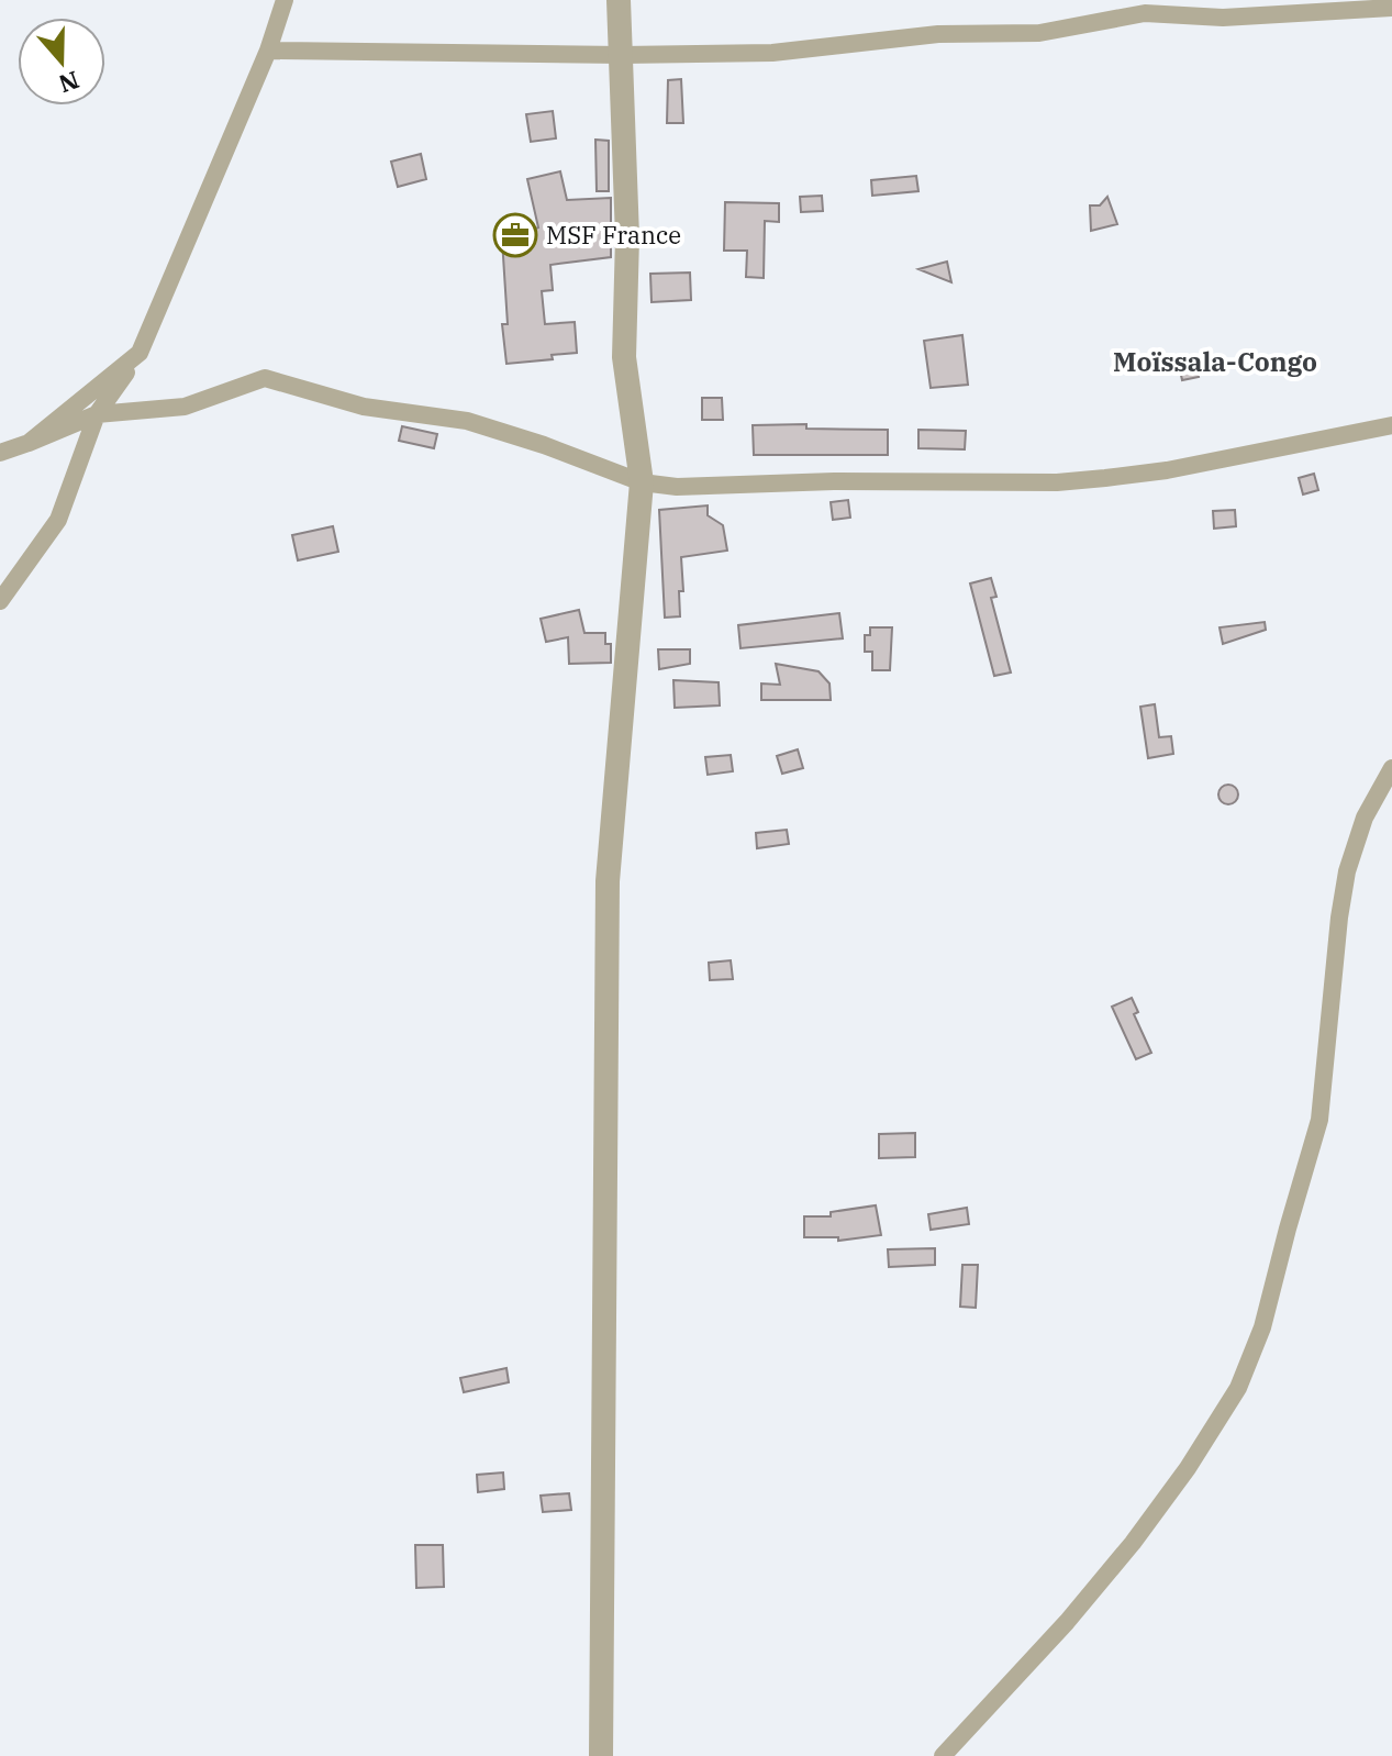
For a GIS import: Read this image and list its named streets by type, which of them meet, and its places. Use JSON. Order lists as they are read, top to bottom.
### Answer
{
  "districts": ["Moïssala-Congo"],
  "places": {
    "office": ["MSF France"]
  },
  "north": "bottom"
}
